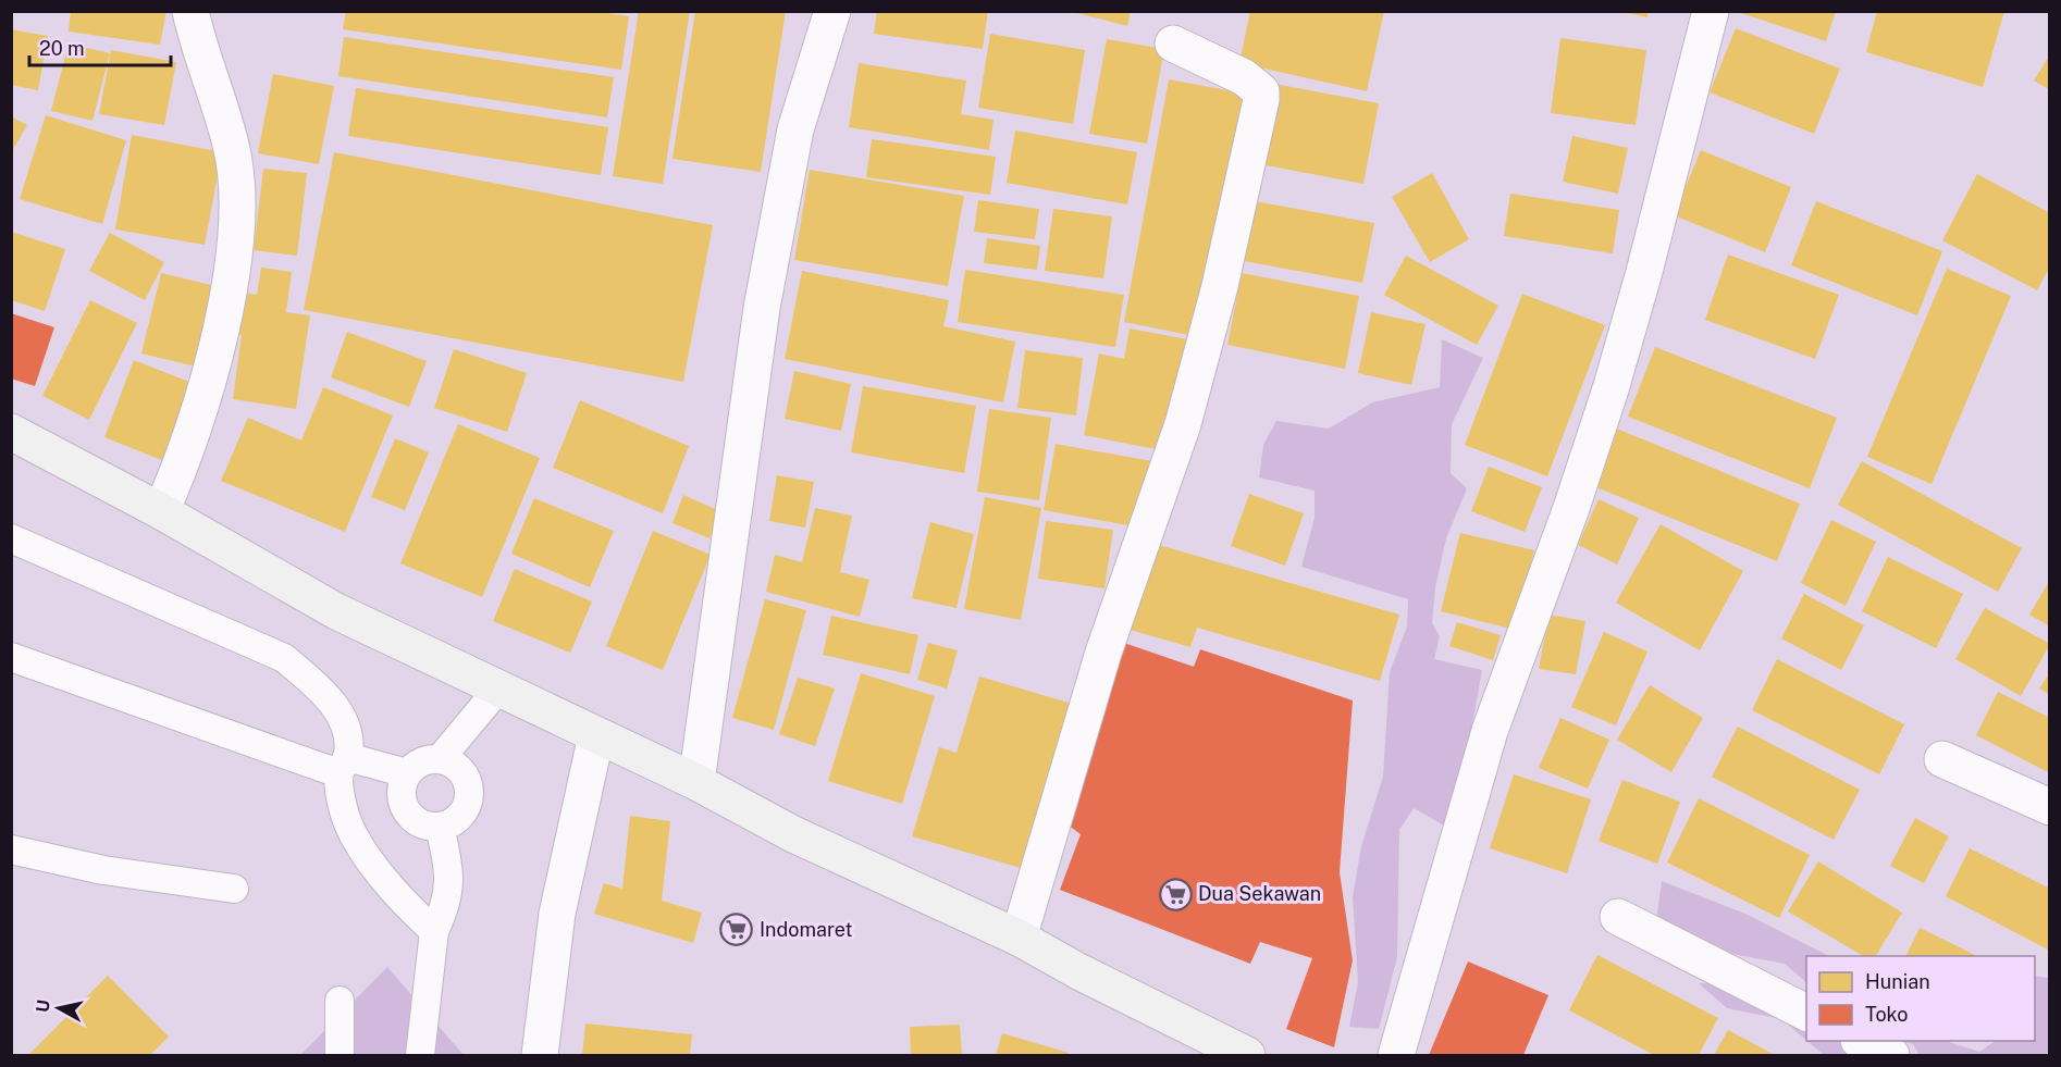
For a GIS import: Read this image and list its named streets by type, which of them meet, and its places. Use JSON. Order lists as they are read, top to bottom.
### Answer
{
  "places": {
    "supermarket": ["Dua Sekawan", "Indomaret"]
  },
  "legend": ["Hunian", "Toko"],
  "scale_bar": "20 m",
  "north": "left"
}
